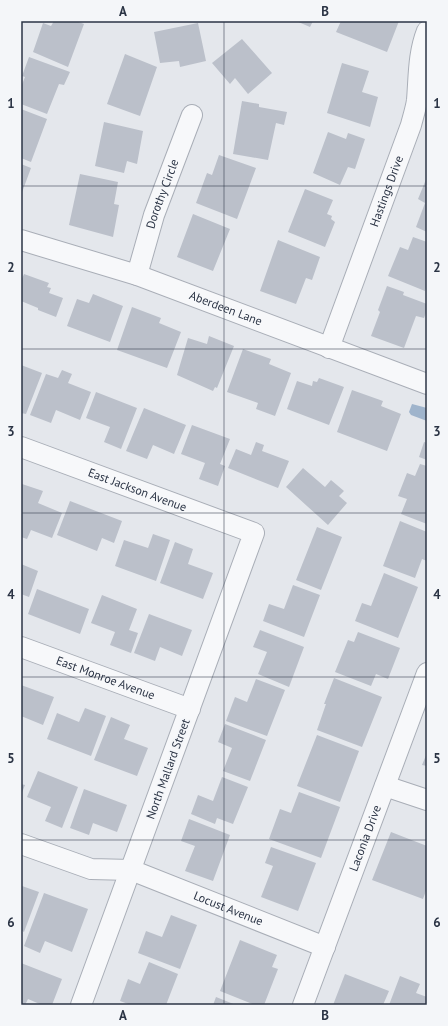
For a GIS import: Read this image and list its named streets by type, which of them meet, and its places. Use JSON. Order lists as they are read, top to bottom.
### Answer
{
  "streets": {
    "street": [
      "Hastings Drive",
      "Dorothy Circle",
      "Aberdeen Lane",
      "East Jackson Avenue",
      "East Monroe Avenue",
      "North Mallard Street",
      "Laconia Drive",
      "Locust Avenue"
    ]
  },
  "crossings": [
    ["Hastings Drive", "Aberdeen Lane"],
    ["Dorothy Circle", "Aberdeen Lane"],
    ["East Jackson Avenue", "North Mallard Street"],
    ["East Monroe Avenue", "North Mallard Street"],
    ["North Mallard Street", "Locust Avenue"],
    ["Laconia Drive", "Locust Avenue"]
  ],
  "grid": {
    "columns": ["A", "B"],
    "rows": [
      "1",
      "2",
      "3",
      "4",
      "5",
      "6"
    ]
  }
}
